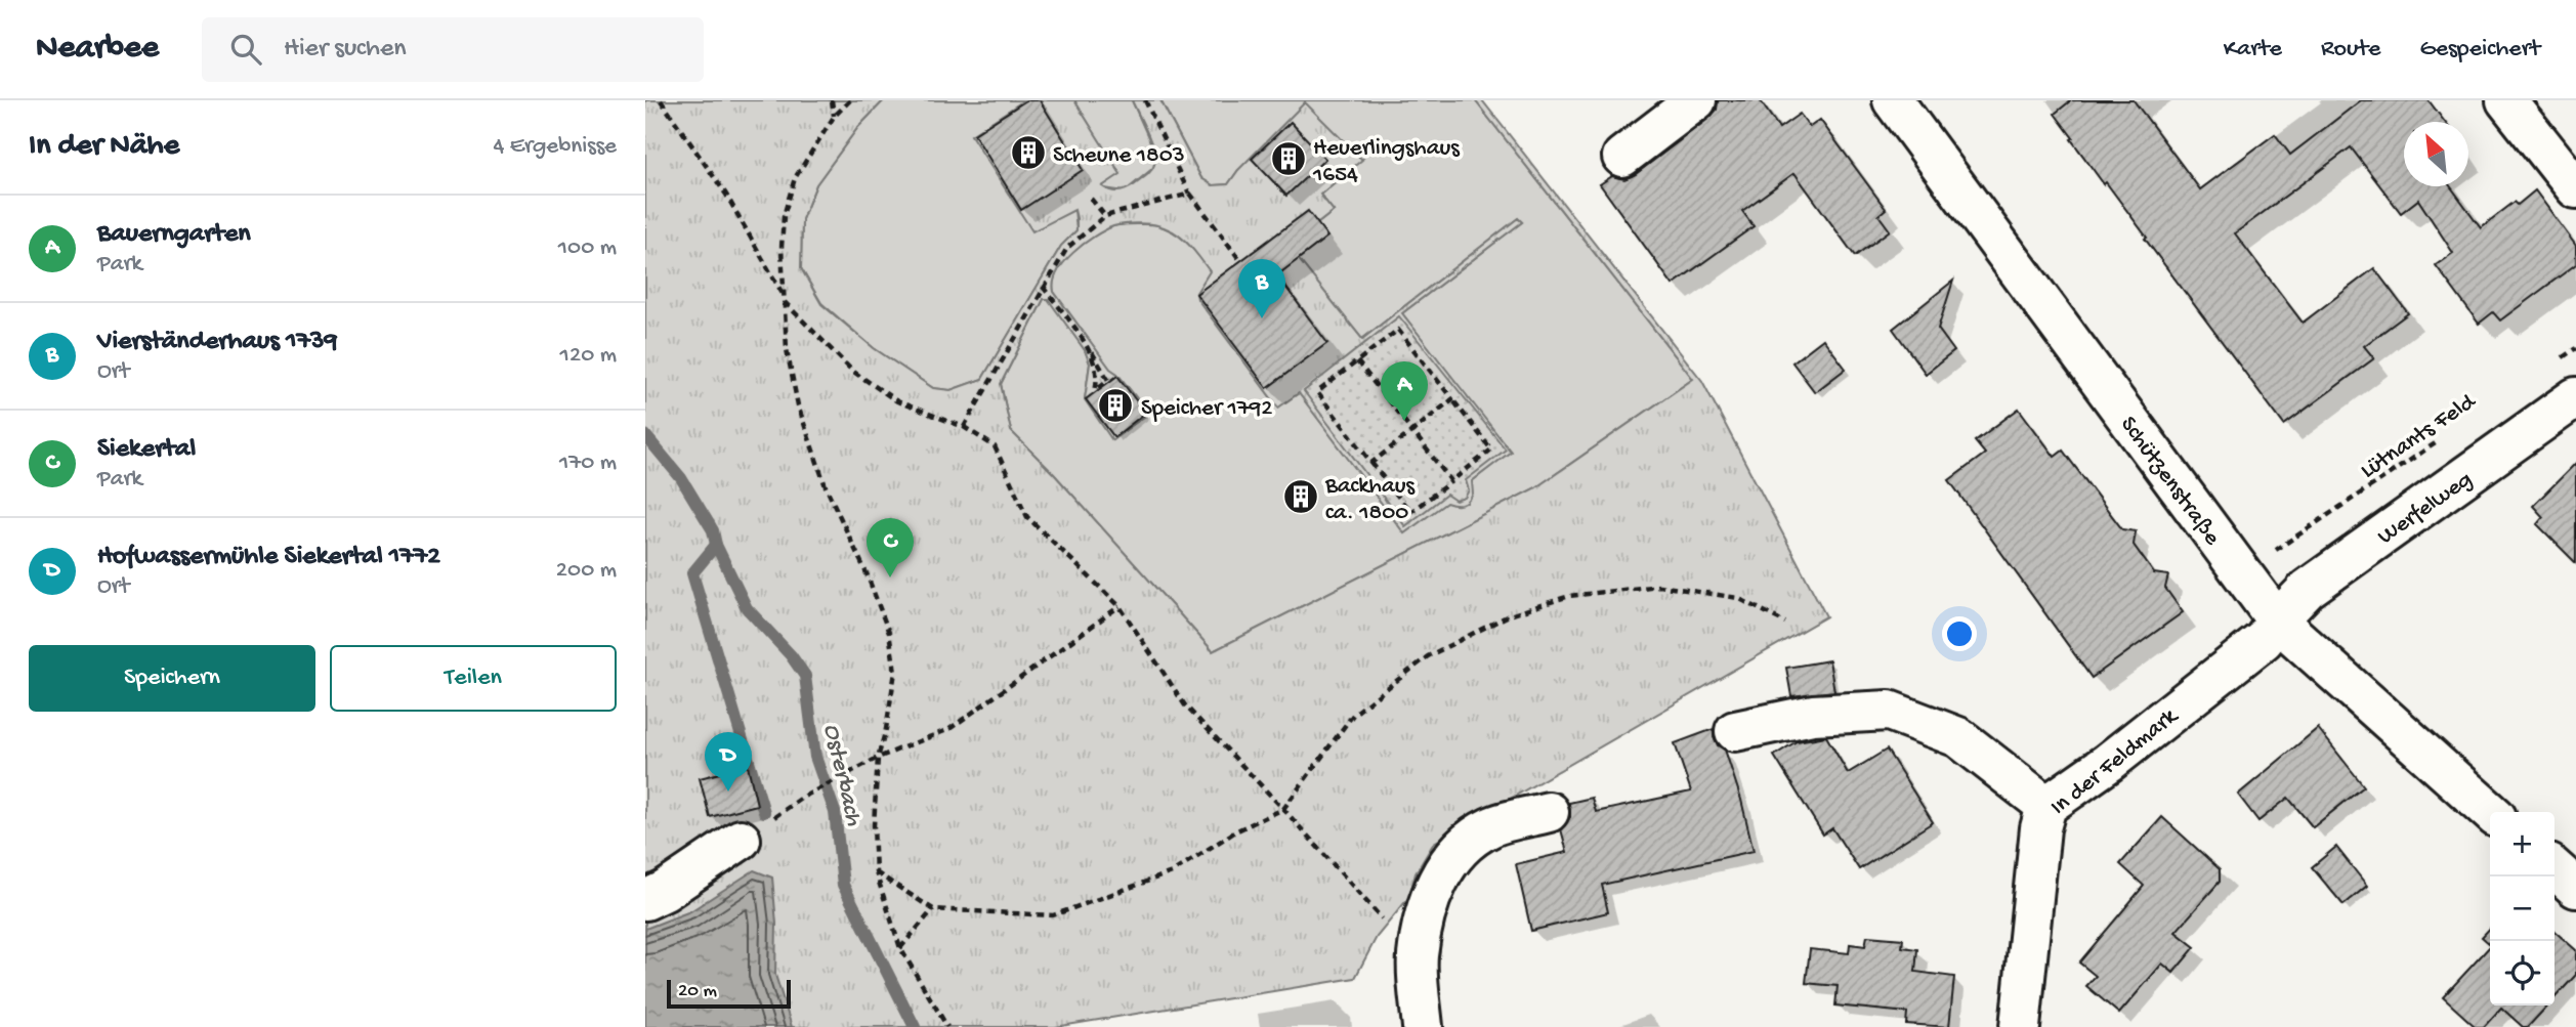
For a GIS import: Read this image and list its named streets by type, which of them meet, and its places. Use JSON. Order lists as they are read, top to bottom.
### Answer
{
  "streets": {
    "street": ["Schützenstraße", "Werfelweg", "In der Feldmark"],
    "path": ["Lütnants Feld"]
  },
  "crossings": [
    ["Schützenstraße", "Werfelweg"],
    ["Schützenstraße", "In der Feldmark"],
    ["Werfelweg", "In der Feldmark"]
  ],
  "water": ["Osterbach"],
  "places": {
    "building": [
      "Scheune 1803",
      "Heuerlingshaus 1654",
      "Speicher 1792",
      "Backhaus ca. 1800"
    ]
  },
  "scale_bar": "20 m",
  "north": "top left",
  "page": {
    "header": "Nearbee",
    "search": "Hier suchen",
    "nav": ["Karte", "Route", "Gespeichert"],
    "heading": ["In der Nähe", "4 Ergebnisse"],
    "list": [
      {
        "mark": "A",
        "name": "Bauerngarten",
        "note": "Park",
        "value": "100 m"
      },
      {
        "mark": "B",
        "name": "Vierständerhaus 1739",
        "note": "Ort",
        "value": "120 m"
      },
      {
        "mark": "C",
        "name": "Siekertal",
        "note": "Park",
        "value": "170 m"
      },
      {
        "mark": "D",
        "name": "Hofwassermühle Siekertal 1772",
        "note": "Ort",
        "value": "200 m"
      }
    ],
    "pins": [
      "B",
      "A",
      "C",
      "D"
    ],
    "buttons": ["Speichern", "Teilen"],
    "map_buttons": ["+", "−"],
    "scale": "20 m"
  }
}
